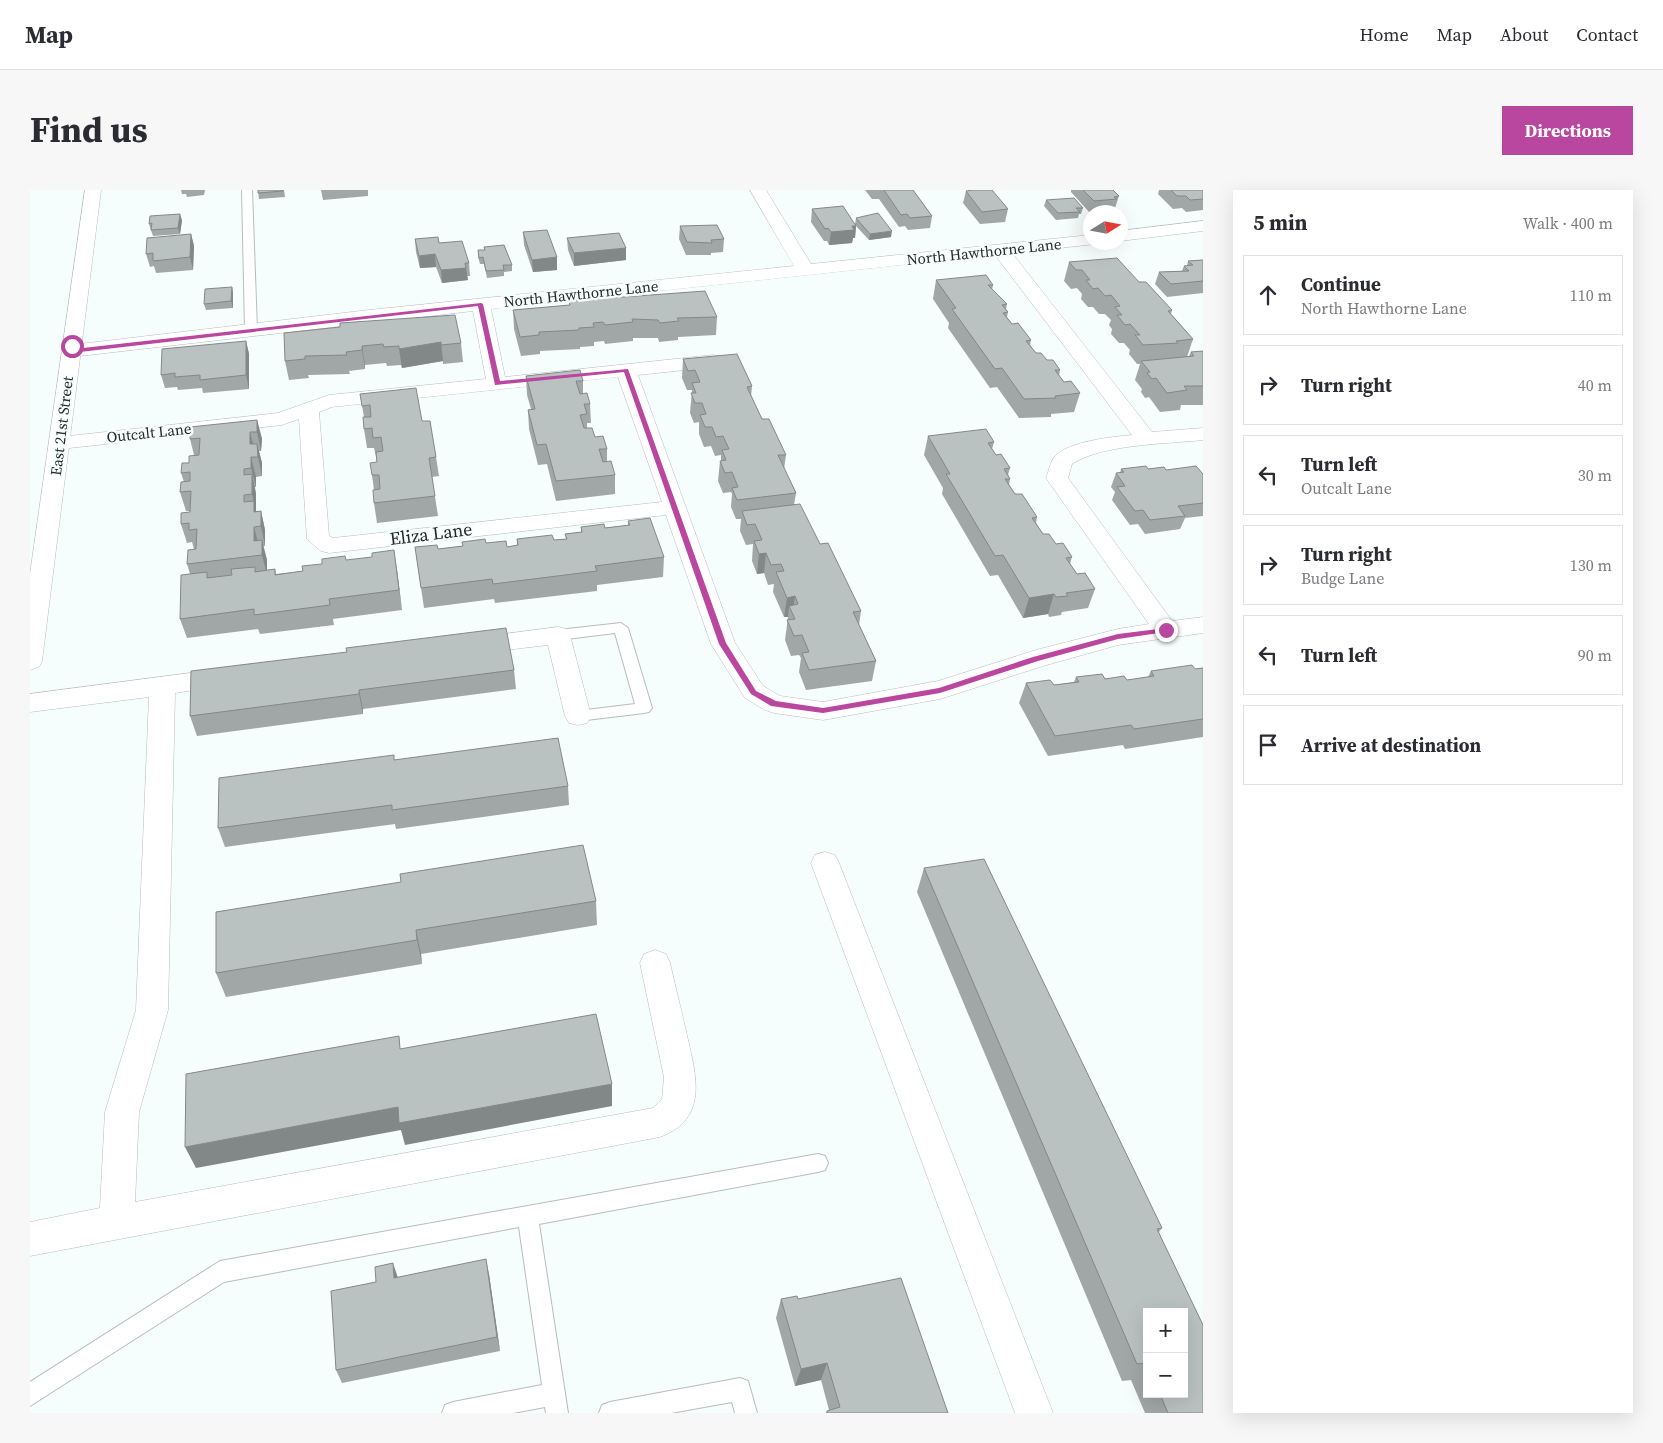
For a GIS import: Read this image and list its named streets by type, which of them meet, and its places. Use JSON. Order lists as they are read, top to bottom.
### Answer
{
  "streets": {
    "street": [
      "North Hawthorne Lane",
      "East 21st Street",
      "Outcalt Lane",
      "Eliza Lane"
    ]
  },
  "crossings": [
    ["North Hawthorne Lane", "East 21st Street"],
    ["East 21st Street", "Outcalt Lane"],
    ["Outcalt Lane", "Eliza Lane"]
  ],
  "north": "right",
  "page": {
    "header": "Map",
    "nav": [
      "Home",
      "Map",
      "About",
      "Contact"
    ],
    "title": "Find us",
    "buttons": "Directions",
    "heading": ["5 min", "Walk · 400 m"],
    "list": [
      ["Continue", "North Hawthorne Lane", "110 m"],
      ["Turn right", "40 m"],
      ["Turn left", "Outcalt Lane", "30 m"],
      ["Turn right", "Budge Lane", "130 m"],
      ["Turn left", "90 m"],
      "Arrive at destination"
    ],
    "map_buttons": ["+", "−"]
  }
}
